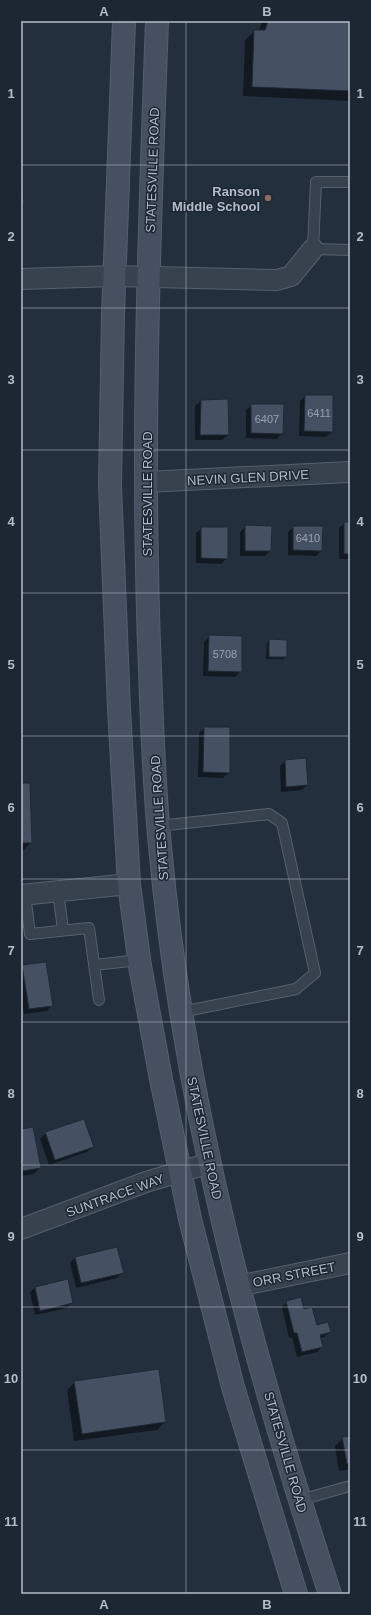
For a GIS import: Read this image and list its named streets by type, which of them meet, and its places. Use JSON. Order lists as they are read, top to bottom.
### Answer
{
  "streets": {
    "main road": ["STATESVILLE ROAD"],
    "street": ["NEVIN GLEN DRIVE", "SUNTRACE WAY", "ORR STREET"]
  },
  "crossings": [
    ["STATESVILLE ROAD", "NEVIN GLEN DRIVE"],
    ["STATESVILLE ROAD", "SUNTRACE WAY"],
    ["STATESVILLE ROAD", "ORR STREET"]
  ],
  "places": ["Ranson Middle School"],
  "house_numbers": [
    "6411",
    "6407",
    "6410",
    "5708"
  ],
  "grid": {
    "columns": ["A", "B"],
    "rows": [
      "1",
      "2",
      "3",
      "4",
      "5",
      "6",
      "7",
      "8",
      "9",
      "10",
      "11"
    ]
  }
}
